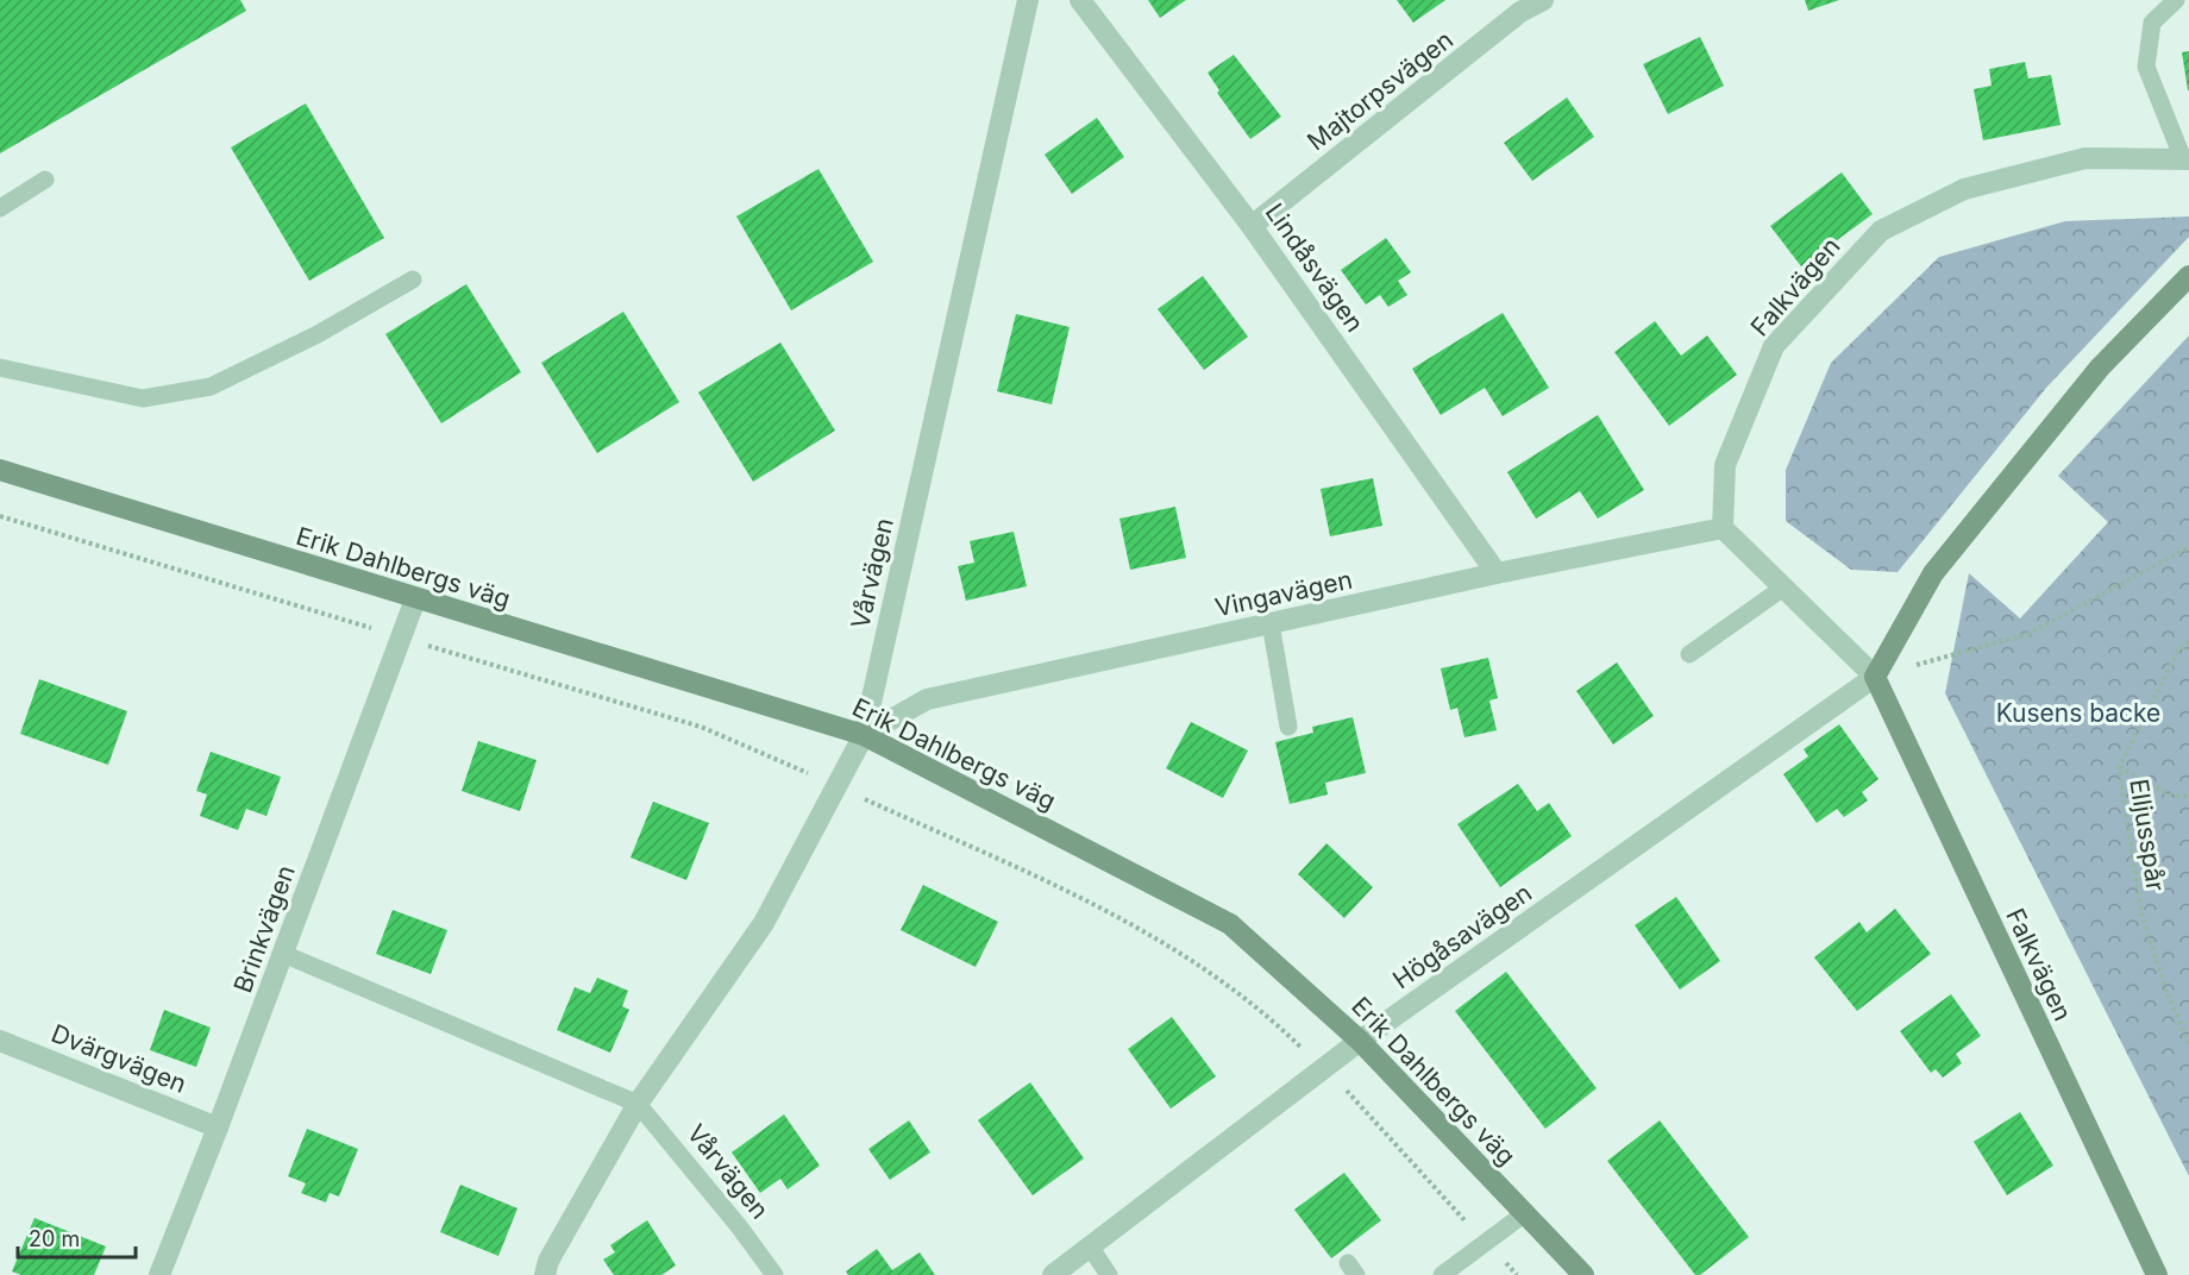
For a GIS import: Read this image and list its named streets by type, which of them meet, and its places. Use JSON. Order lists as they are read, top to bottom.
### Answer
{
  "streets": {
    "street": [
      "Majtorpsvägen",
      "Lindåsvägen",
      "Falkvägen",
      "Erik Dahlbergs väg",
      "Vårvägen",
      "Vingavägen",
      "Brinkvägen",
      "Högåsavägen",
      "Dvärgvägen"
    ],
    "path": ["Elljusspår"]
  },
  "crossings": [
    ["Majtorpsvägen", "Lindåsvägen"],
    ["Lindåsvägen", "Vingavägen"],
    ["Falkvägen", "Vingavägen"],
    ["Falkvägen", "Högåsavägen"],
    ["Erik Dahlbergs väg", "Vårvägen"],
    ["Erik Dahlbergs väg", "Vingavägen"],
    ["Erik Dahlbergs väg", "Brinkvägen"],
    ["Erik Dahlbergs väg", "Högåsavägen"],
    ["Vårvägen", "Vingavägen"],
    ["Brinkvägen", "Dvärgvägen"]
  ],
  "parks": ["Kusens backe"],
  "scale_bar": "20 m"
}
